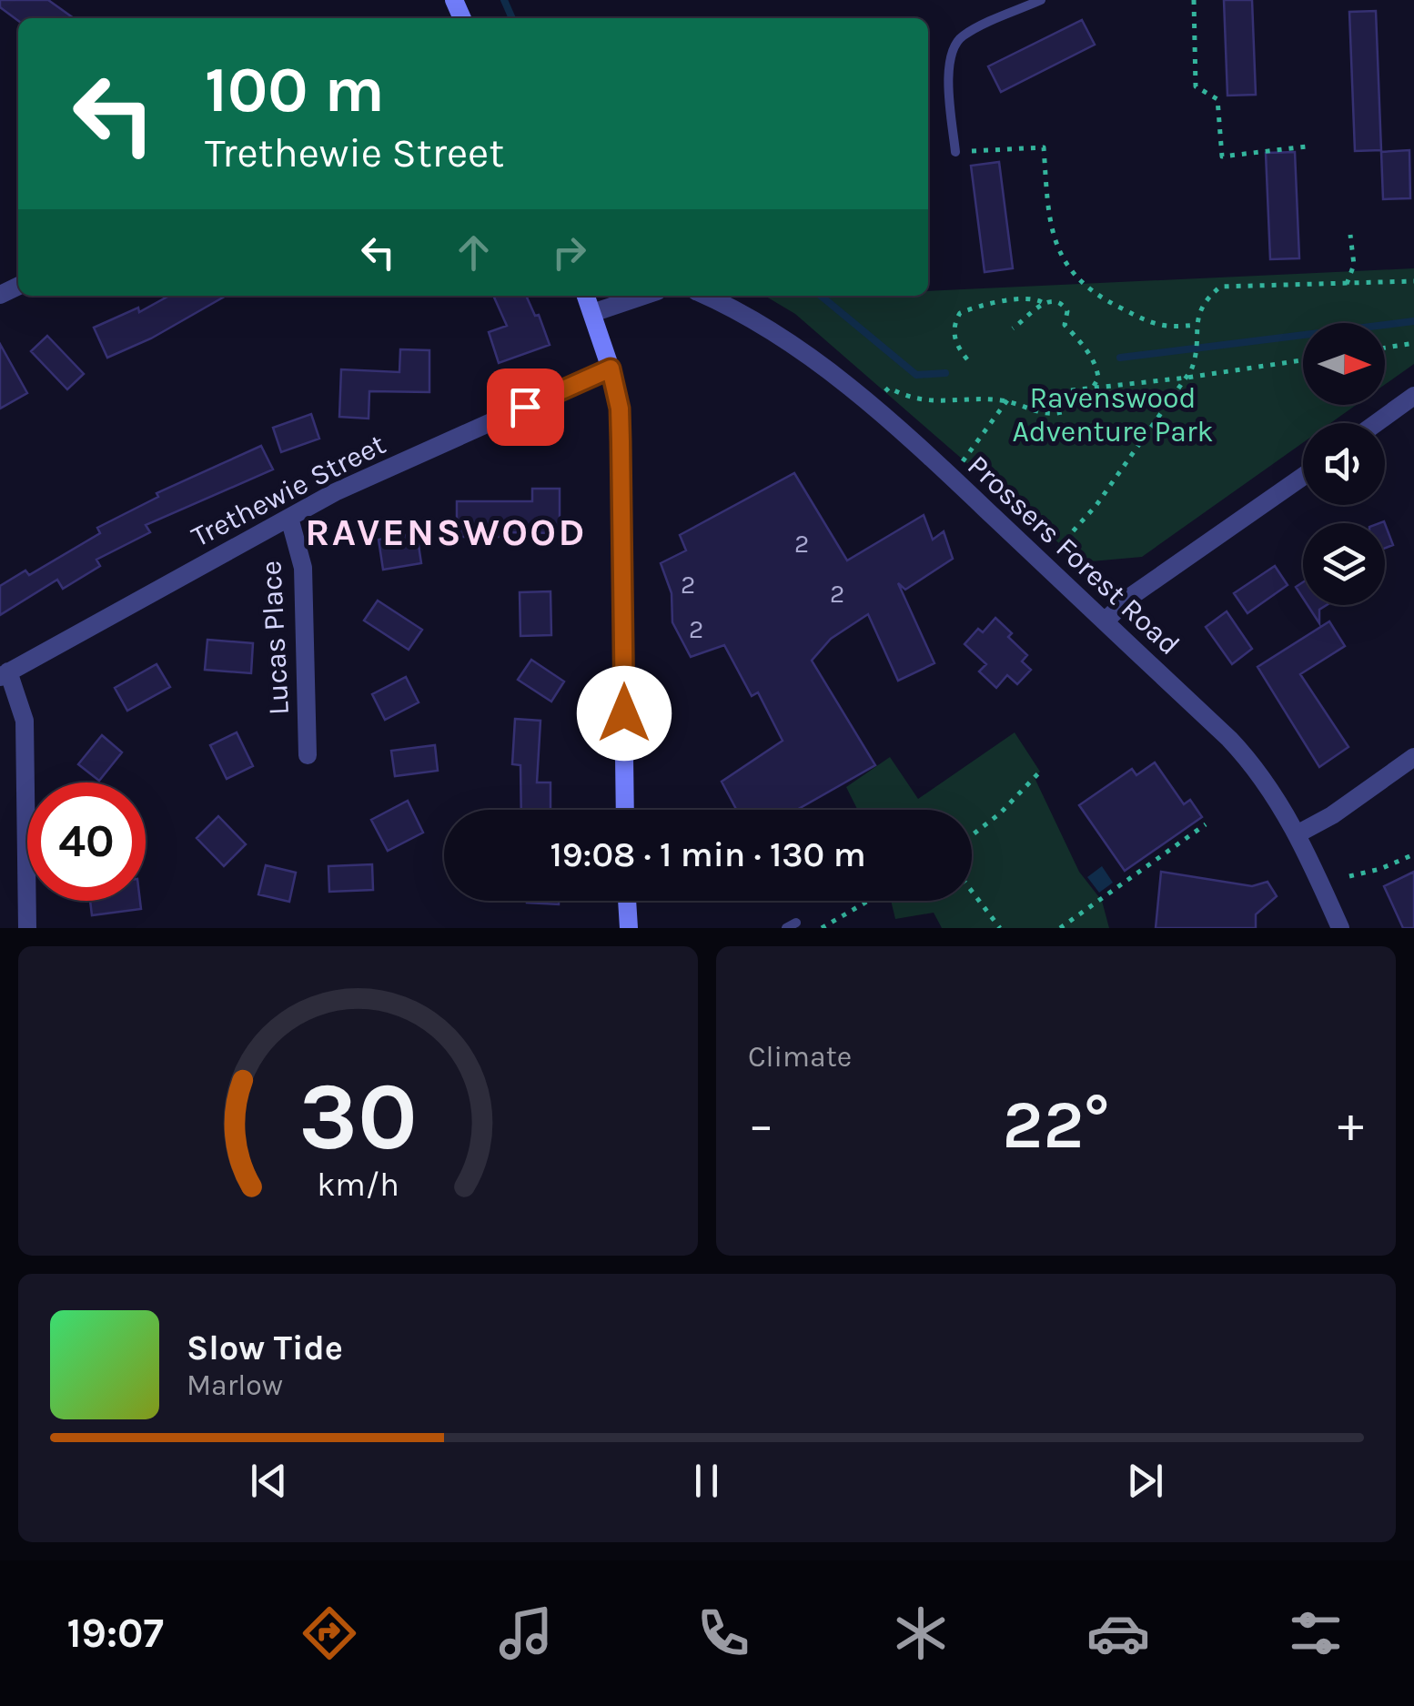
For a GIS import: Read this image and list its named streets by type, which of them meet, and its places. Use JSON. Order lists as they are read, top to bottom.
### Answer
{
  "streets": {
    "street": ["Trethewie Street", "Prossers Forest Road", "Lucas Place"]
  },
  "crossings": [
    ["Trethewie Street", "Lucas Place"]
  ],
  "districts": ["RAVENSWOOD"],
  "parks": ["Ravenswood Adventure Park"],
  "house_numbers": [
    "2",
    "2",
    "2",
    "2"
  ],
  "north": "right",
  "page": {
    "turn": ["100 m", "Trethewie Street"],
    "limit": "40",
    "trip": "19:08 · 1 min · 130 m",
    "tile": "Climate",
    "heat": ["−", "22°", "+"],
    "song": ["Slow Tide", "Marlow"],
    "tabs": "19:07",
    "gauge": ["30", "km/h"]
  }
}
